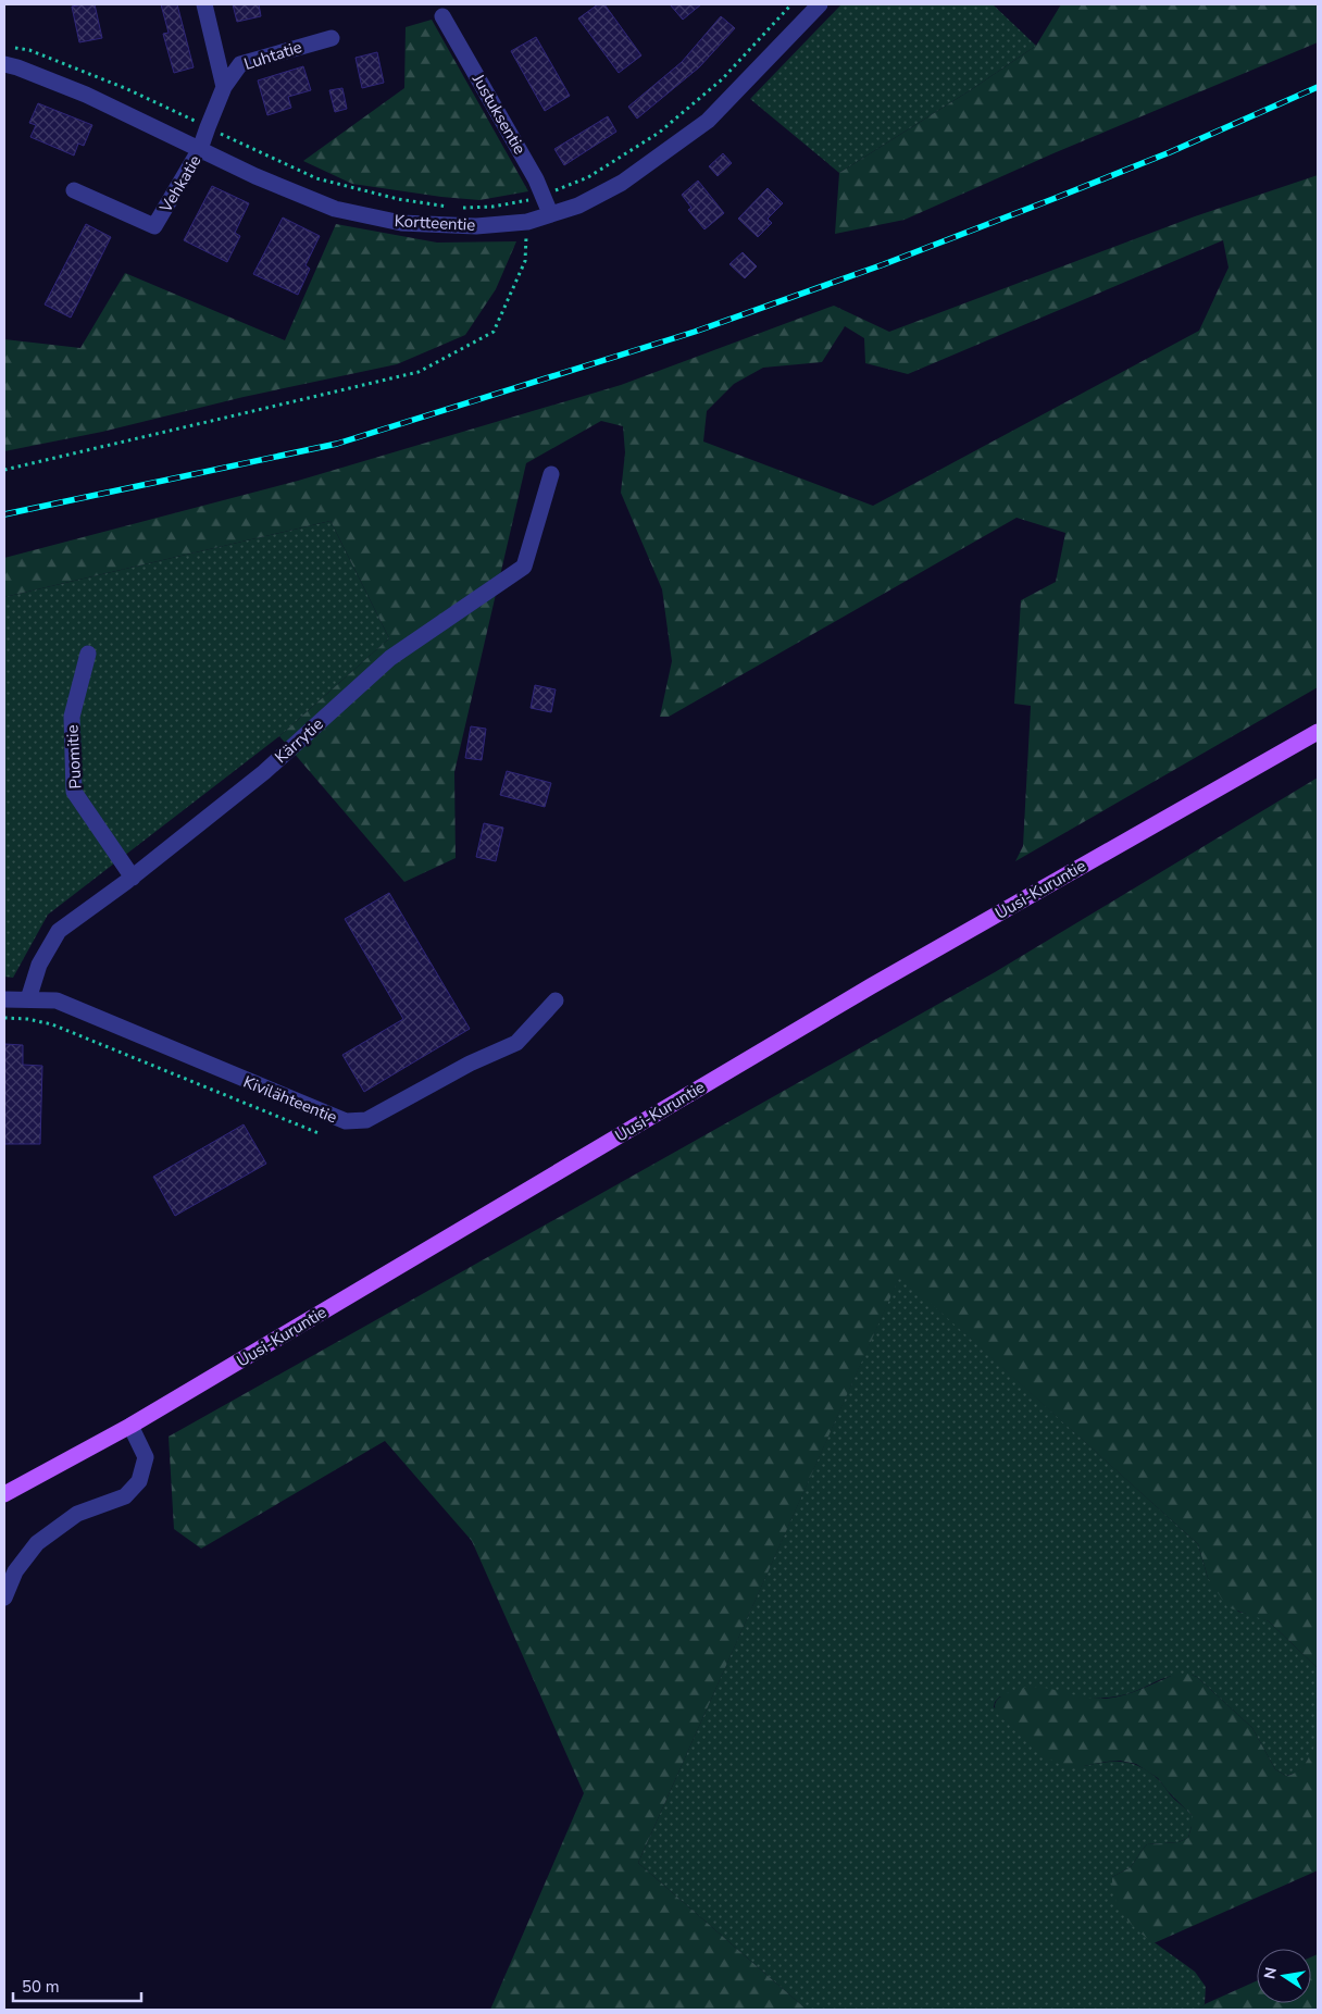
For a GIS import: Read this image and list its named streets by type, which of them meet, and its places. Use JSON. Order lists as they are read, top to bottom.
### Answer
{
  "streets": {
    "main road": ["Uusi-Kuruntie"],
    "street": [
      "Luhtatie",
      "Justuksentie",
      "Vehkatie",
      "Kortteentie",
      "Kärrytie",
      "Puomitie",
      "Kivilähteentie"
    ]
  },
  "crossings": [
    ["Luhtatie", "Vehkatie"],
    ["Luhtatie", "Kortteentie"],
    ["Justuksentie", "Kortteentie"],
    ["Vehkatie", "Kortteentie"],
    ["Kärrytie", "Puomitie"],
    ["Kärrytie", "Kivilähteentie"]
  ],
  "scale_bar": "50 m",
  "north": "left"
}
